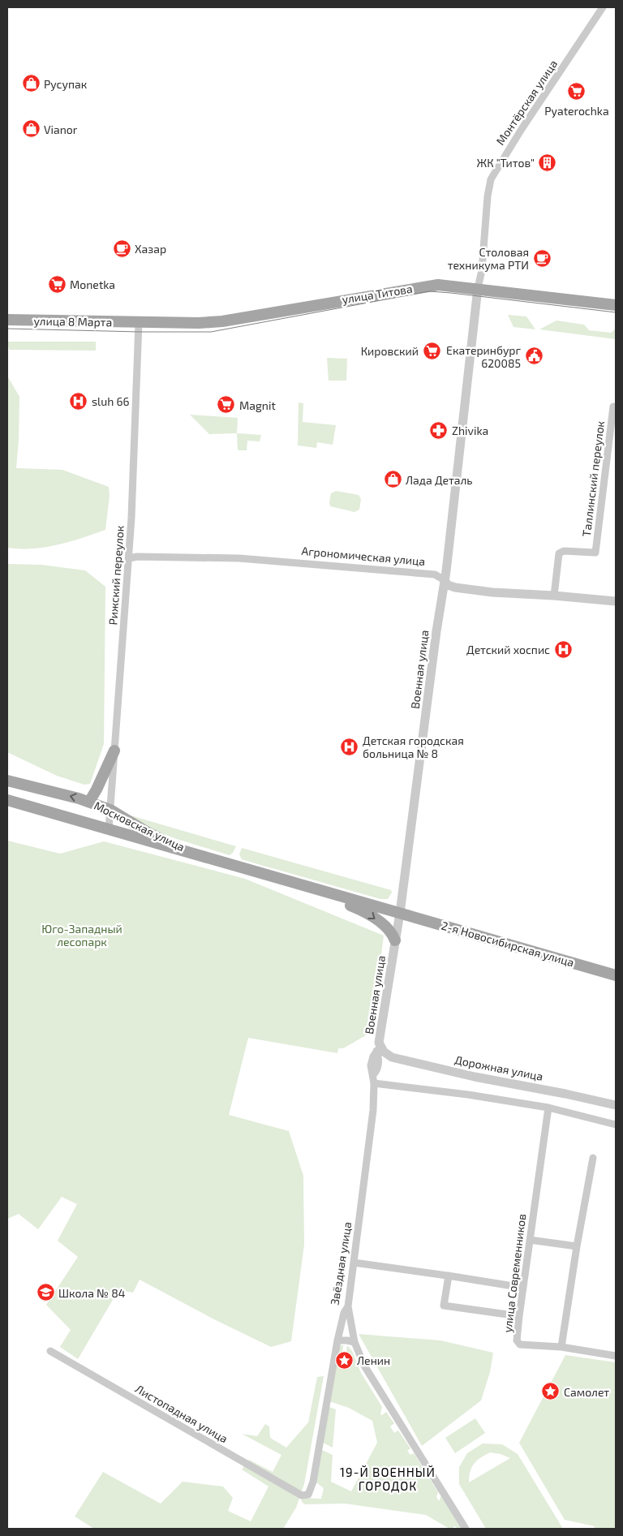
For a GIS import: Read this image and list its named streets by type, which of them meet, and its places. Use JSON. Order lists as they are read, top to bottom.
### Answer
{
  "streets": {
    "main road": [
      "улица Титова",
      "улица 8 Марта",
      "Московская улица",
      "2-я Новосибирская улица"
    ],
    "street": [
      "Монтёрская улица",
      "Таллинский переулок",
      "Агрономическая улица",
      "Рижский переулок",
      "Военная улица",
      "Дорожная улица",
      "Звёздная улица",
      "улица Современников",
      "Листопадная улица"
    ]
  },
  "crossings": [
    ["Монтёрская улица", "улица Титова"],
    ["Монтёрская улица", "Военная улица"],
    ["улица Титова", "улица 8 Марта"],
    ["улица Титова", "Рижский переулок"],
    ["улица Титова", "Военная улица"],
    ["улица 8 Марта", "Рижский переулок"],
    ["Таллинский переулок", "Агрономическая улица"],
    ["Агрономическая улица", "Рижский переулок"],
    ["Агрономическая улица", "Военная улица"],
    ["Рижский переулок", "Московская улица"],
    ["Военная улица", "Московская улица"],
    ["Военная улица", "2-я Новосибирская улица"],
    ["Военная улица", "Дорожная улица"],
    ["Военная улица", "Звёздная улица"],
    ["Московская улица", "2-я Новосибирская улица"],
    ["Звёздная улица", "Листопадная улица"]
  ],
  "districts": ["19-Й ВОЕННЫЙ ГОРОДОК"],
  "parks": ["Юго-Западный лесопарк"],
  "places": {
    "shop": ["Русупак", "Vianor", "Лада Деталь"],
    "supermarket": [
      "Pyaterochka",
      "Monetka",
      "Кировский",
      "Magnit"
    ],
    "building": ["ЖК \"Титов\""],
    "cafe": ["Хазар", "Столовая техникума РТИ"],
    "public building": ["Екатеринбург 620085"],
    "hospital": ["sluh 66", "Детский хоспис", "Детская городская больница № 8"],
    "pharmacy": ["Zhivika"],
    "school or university": ["Школа № 84"],
    "place": ["Ленин", "Самолет"]
  }
}
